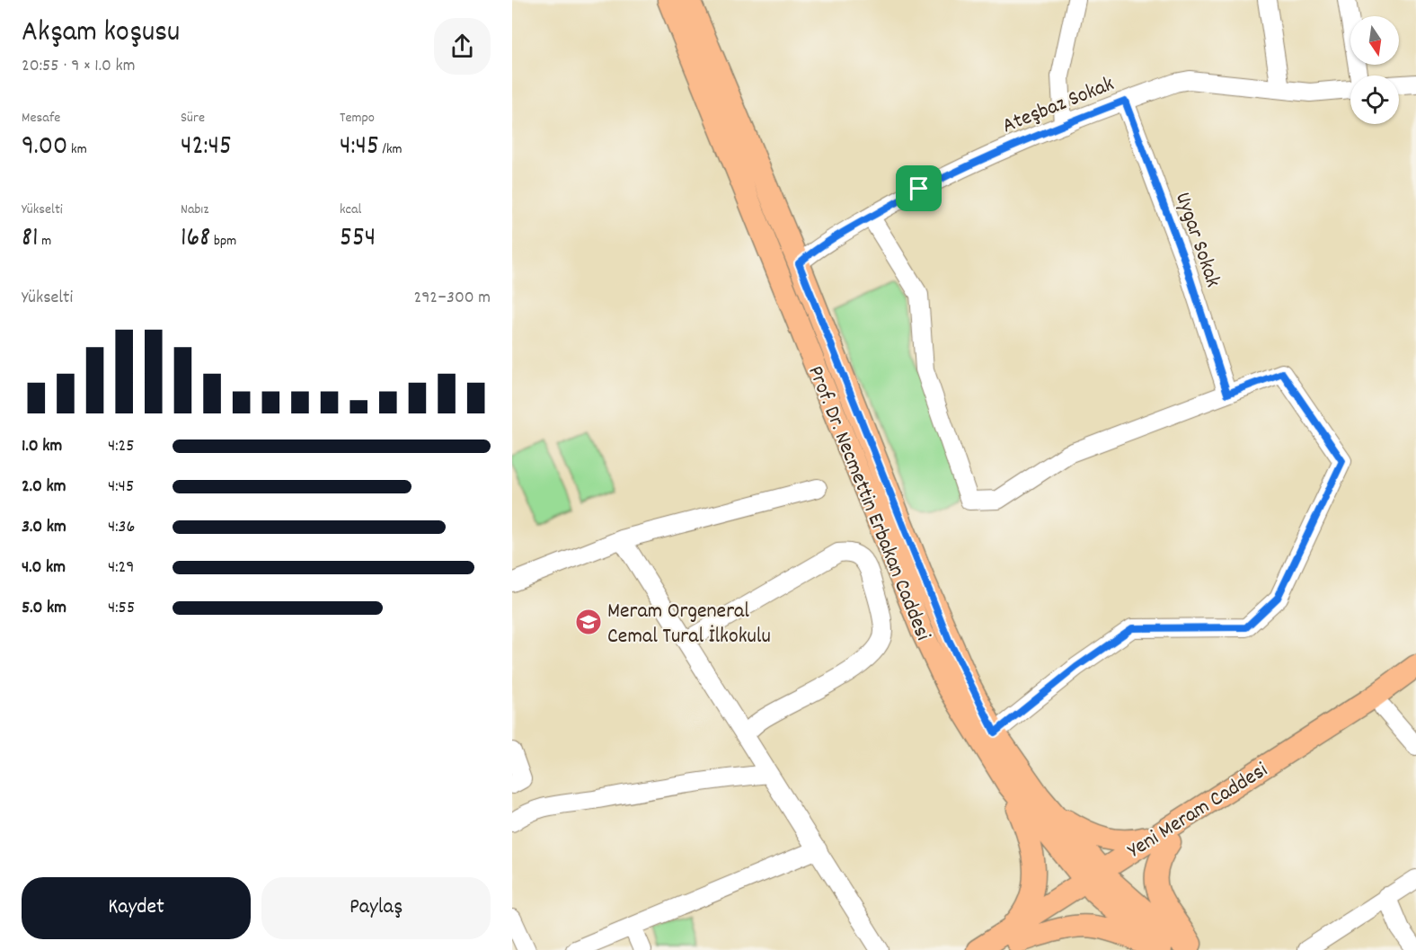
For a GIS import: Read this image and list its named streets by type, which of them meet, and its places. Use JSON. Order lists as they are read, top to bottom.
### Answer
{
  "streets": {
    "main road": ["Prof. Dr. Necmettin Erbakan Caddesi", "Yeni Meram Caddesi"],
    "street": ["Ateşbaz Sokak", "Uygar Sokak"]
  },
  "crossings": [
    ["Ateşbaz Sokak", "Uygar Sokak"],
    ["Ateşbaz Sokak", "Prof. Dr. Necmettin Erbakan Caddesi"],
    ["Prof. Dr. Necmettin Erbakan Caddesi", "Yeni Meram Caddesi"]
  ],
  "places": {
    "school or university": ["Meram Orgeneral Cemal Tural İlkokulu"]
  },
  "north": "bottom",
  "page": {
    "heading": ["Akşam koşusu", "20:55 · 9 × 1.0 km"],
    "stats": [
      ["Mesafe", "9.00 km"],
      ["Süre", "42:45"],
      ["Tempo", "4:45 /km"],
      ["Yükselti", "81 m"],
      ["Nabız", "168 bpm"],
      ["kcal", "554"]
    ],
    "chart": ["Yükselti", "292–300 m"],
    "list": [
      {
        "name": "1.0 km",
        "note": "4:25"
      },
      {
        "name": "2.0 km",
        "note": "4:45"
      },
      {
        "name": "3.0 km",
        "note": "4:36"
      },
      {
        "name": "4.0 km",
        "note": "4:29"
      },
      {
        "name": "5.0 km",
        "note": "4:55"
      }
    ],
    "buttons": ["Kaydet", "Paylaş"]
  }
}
